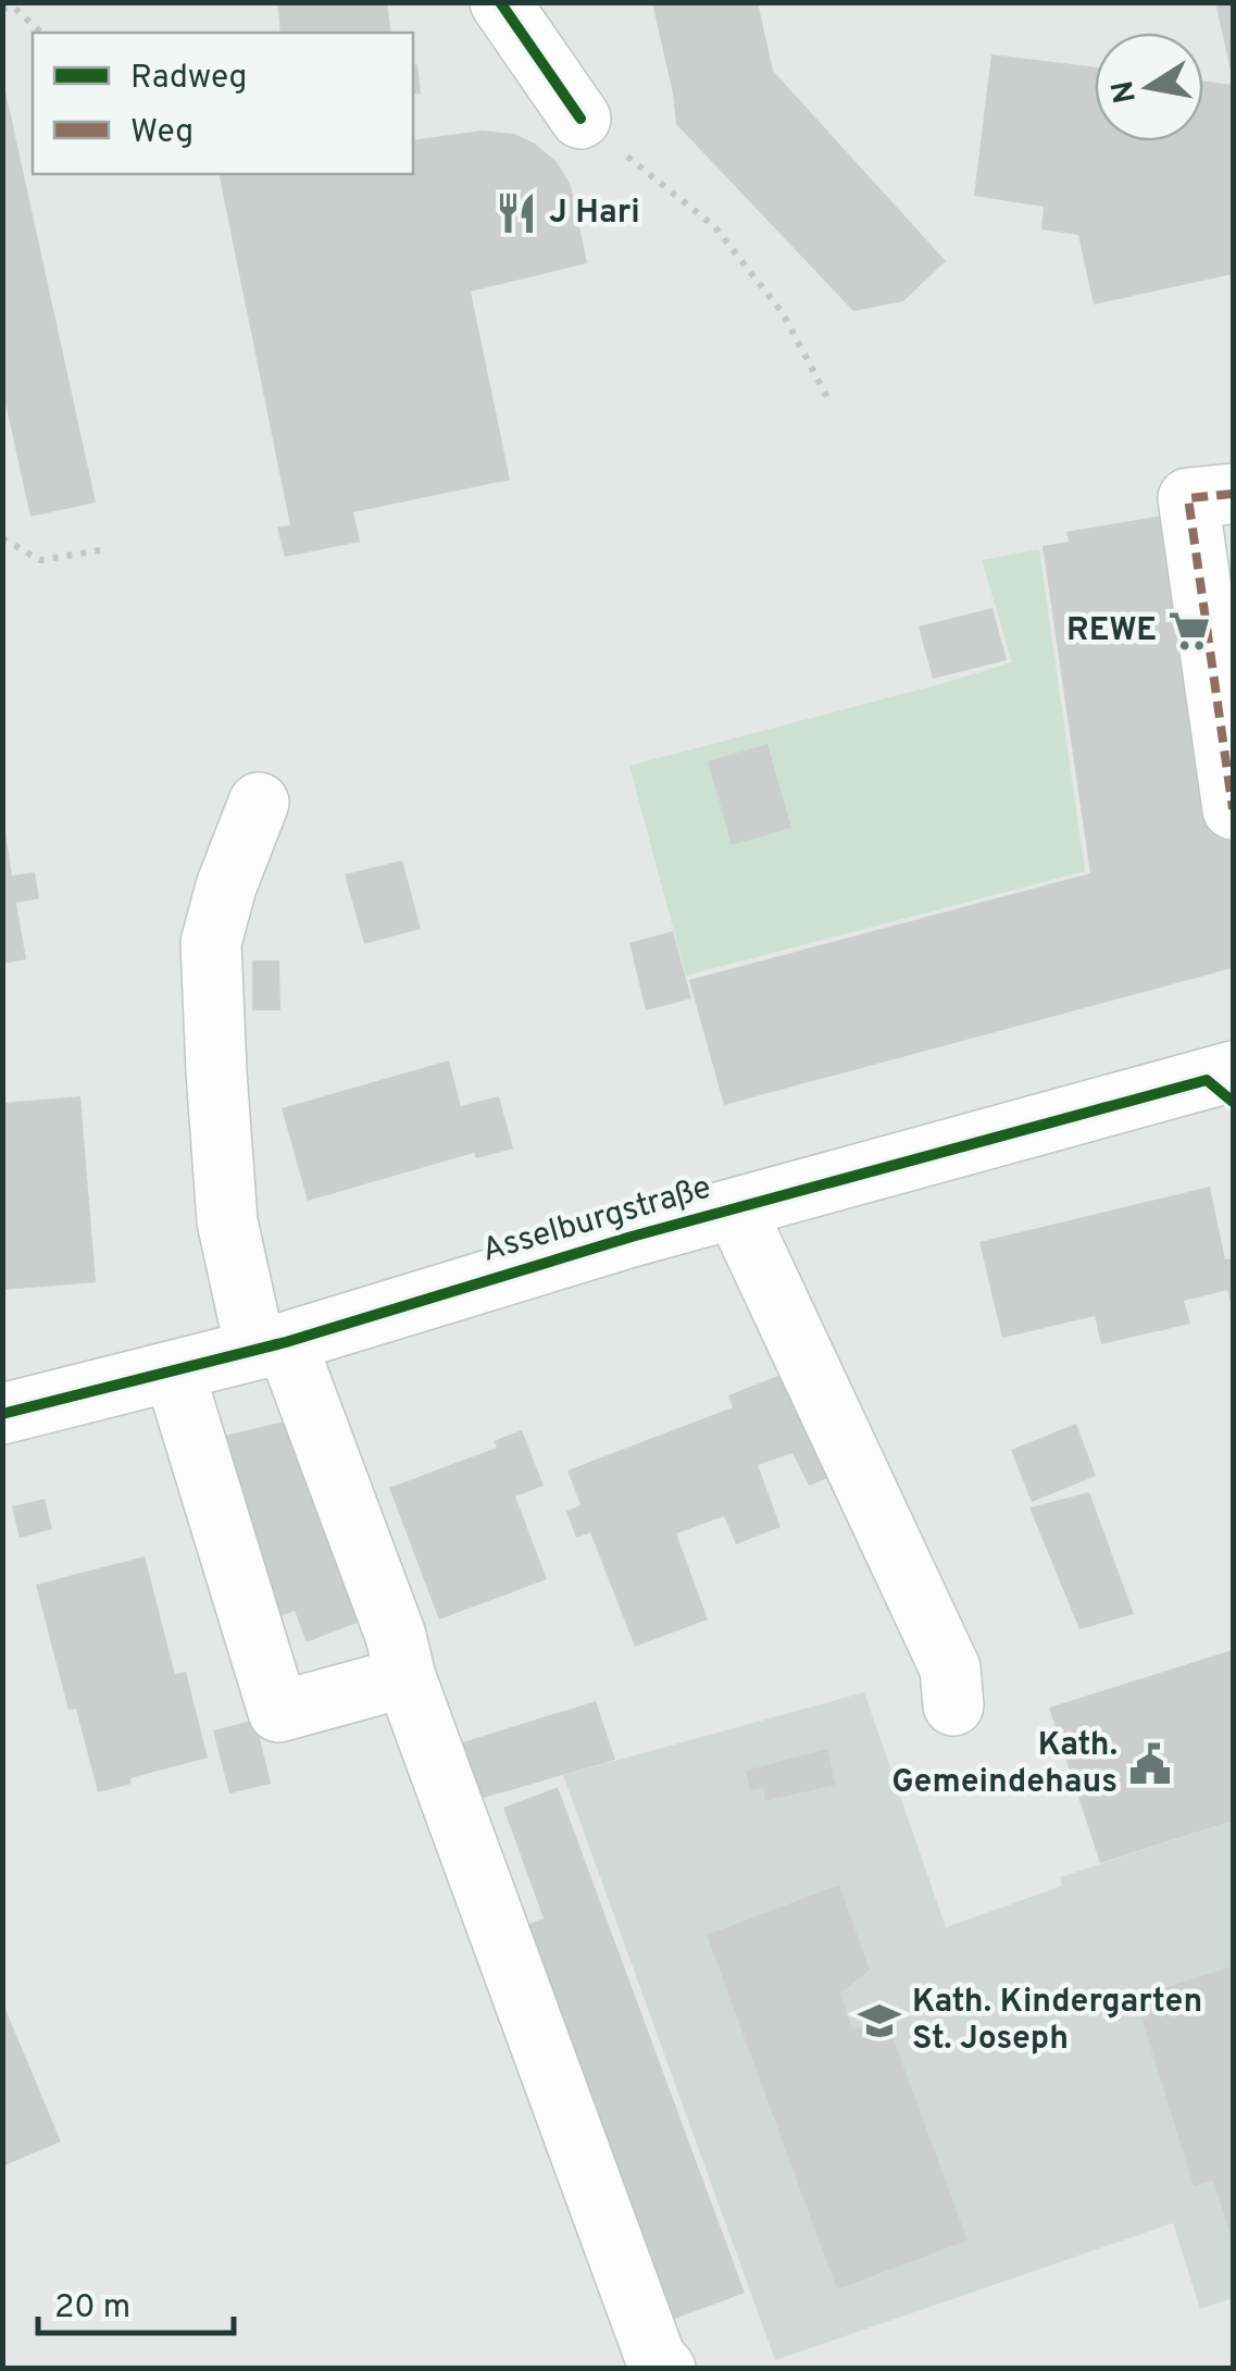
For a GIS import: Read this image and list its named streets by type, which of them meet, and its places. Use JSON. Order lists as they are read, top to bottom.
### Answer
{
  "streets": {
    "street": ["Asselburgstraße"]
  },
  "places": {
    "restaurant": ["J Hari"],
    "supermarket": ["REWE"],
    "public building": ["Kath. Gemeindehaus"],
    "school or university": ["Kath. Kindergarten St. Joseph"]
  },
  "legend": ["Radweg", "Weg"],
  "scale_bar": "20 m",
  "north": "left"
}
